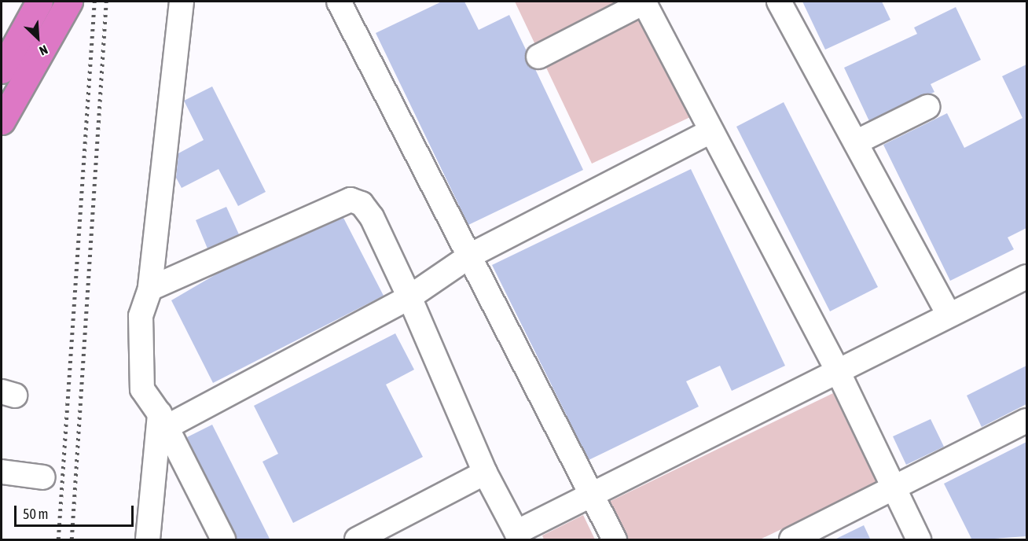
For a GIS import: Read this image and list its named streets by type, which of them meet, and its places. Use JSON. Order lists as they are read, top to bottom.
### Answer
{
  "scale_bar": "50 m",
  "north": "bottom right"
}
